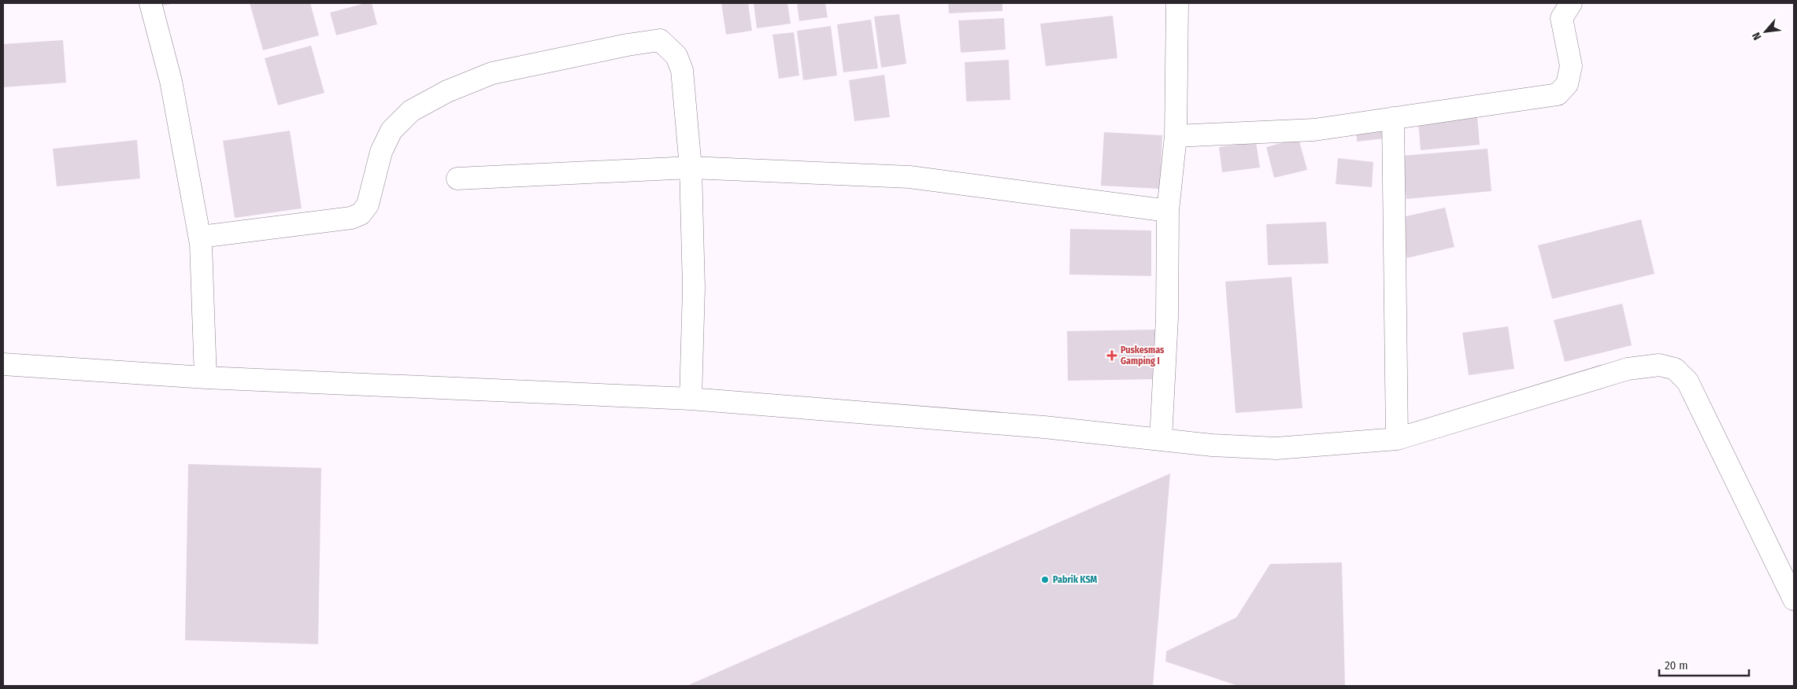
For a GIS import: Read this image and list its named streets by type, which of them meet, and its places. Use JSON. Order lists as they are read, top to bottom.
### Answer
{
  "places": {
    "health": ["Puskesmas Gamping I"],
    "other": ["Pabrik KSM"]
  },
  "scale_bar": "20 m",
  "north": "bottom left"
}
